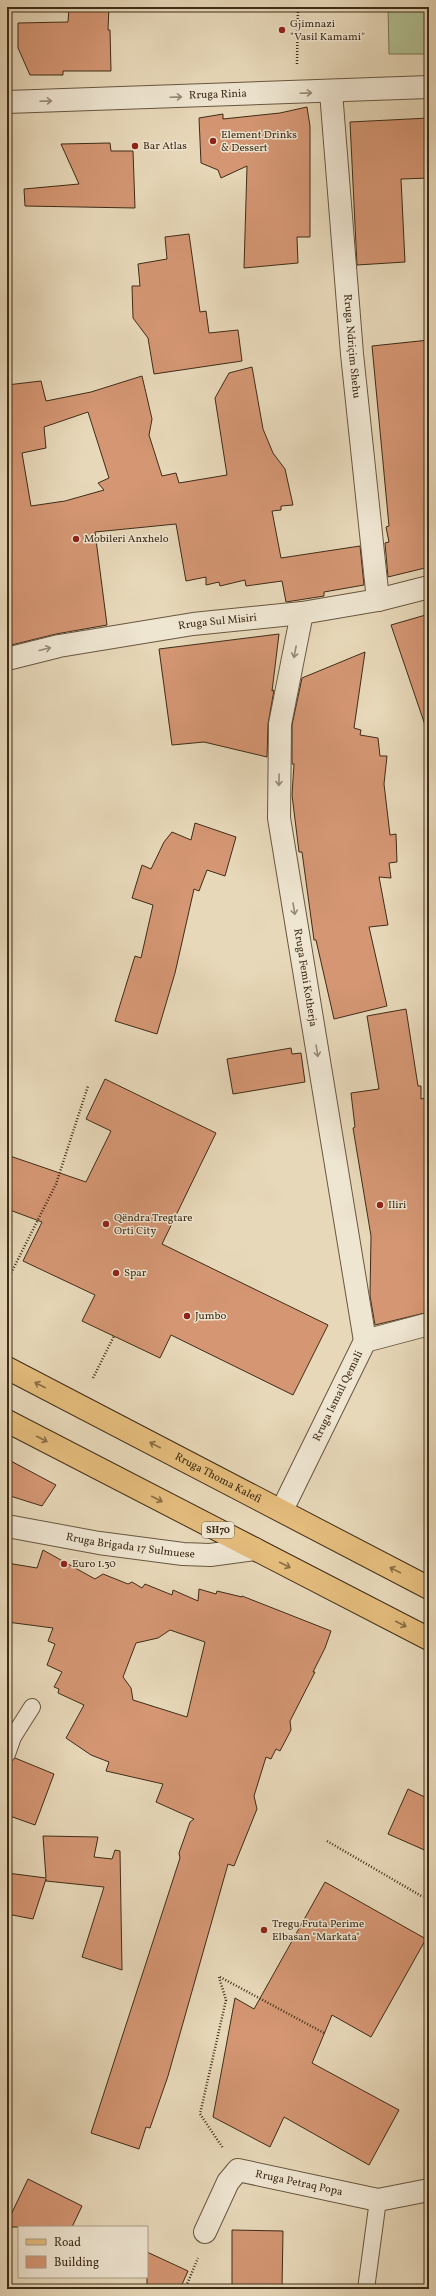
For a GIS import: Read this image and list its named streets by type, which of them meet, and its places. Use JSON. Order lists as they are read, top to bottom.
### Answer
{
  "streets": {
    "main road": ["Rruga Thoma Kalefi", "SH70"],
    "street": [
      "Rruga Rinia",
      "Rruga Ndriçim Shehu",
      "Rruga Sul Misiri",
      "Rruga Femi Kotherja",
      "Rruga Ismail Qemali",
      "Rruga Brigada 17 Sulmuese",
      "Rruga Petraq Popa"
    ]
  },
  "crossings": [
    ["Rruga Rinia", "Rruga Ndriçim Shehu"],
    ["Rruga Ndriçim Shehu", "Rruga Sul Misiri"],
    ["Rruga Sul Misiri", "Rruga Femi Kotherja"],
    ["Rruga Femi Kotherja", "Rruga Ismail Qemali"],
    ["Rruga Ismail Qemali", "Rruga Thoma Kalefi"],
    ["SH70", "Rruga Brigada 17 Sulmuese"]
  ],
  "one_way": ["Rruga Rinia", "Rruga Sul Misiri", "Rruga Femi Kotherja"],
  "places": [
    "Gjimnazi \"Vasil Kamami\"",
    "Element Drinks & Dessert",
    "Bar Atlas",
    "Mobileri Anxhelo",
    "Iliri",
    "Qëndra Tregtare Orti City",
    "Spar",
    "Jumbo",
    "Euro 1.30",
    "Tregu Fruta Perime Elbasan \"Markata\""
  ],
  "legend": ["Road", "Building"]
}
